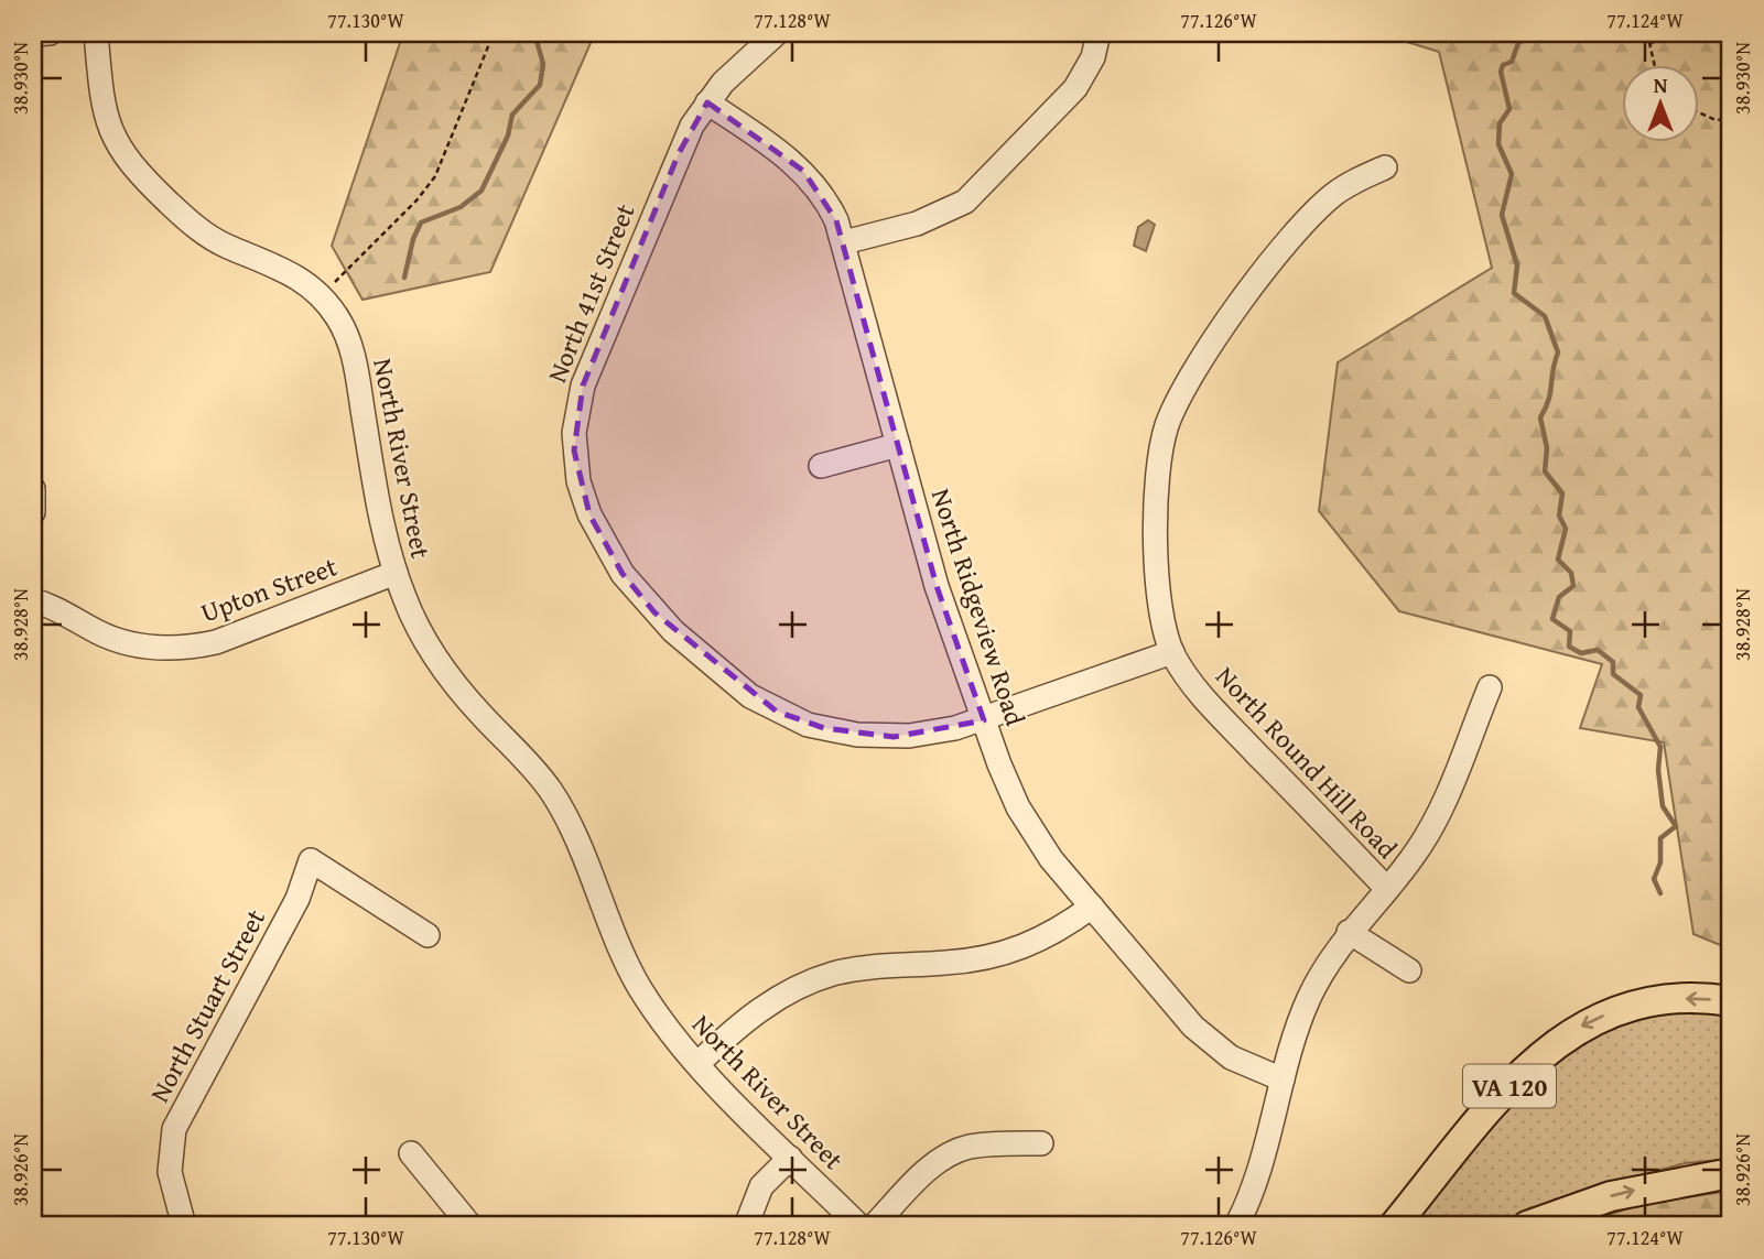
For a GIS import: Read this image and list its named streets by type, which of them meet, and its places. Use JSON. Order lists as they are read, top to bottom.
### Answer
{
  "streets": {
    "main road": ["VA 120"],
    "street": [
      "North 41st Street",
      "North River Street",
      "Upton Street",
      "North Ridgeview Road",
      "North Round Hill Road",
      "North Stuart Street"
    ]
  },
  "crossings": [
    ["North 41st Street", "North Ridgeview Road"],
    ["North 41st Street", "North Round Hill Road"],
    ["North River Street", "Upton Street"]
  ],
  "north": "top",
  "coordinates": [
    "77.130°W",
    "77.128°W",
    "77.126°W",
    "77.124°W",
    "38.930°N",
    "38.928°N",
    "38.926°N"
  ]
}
